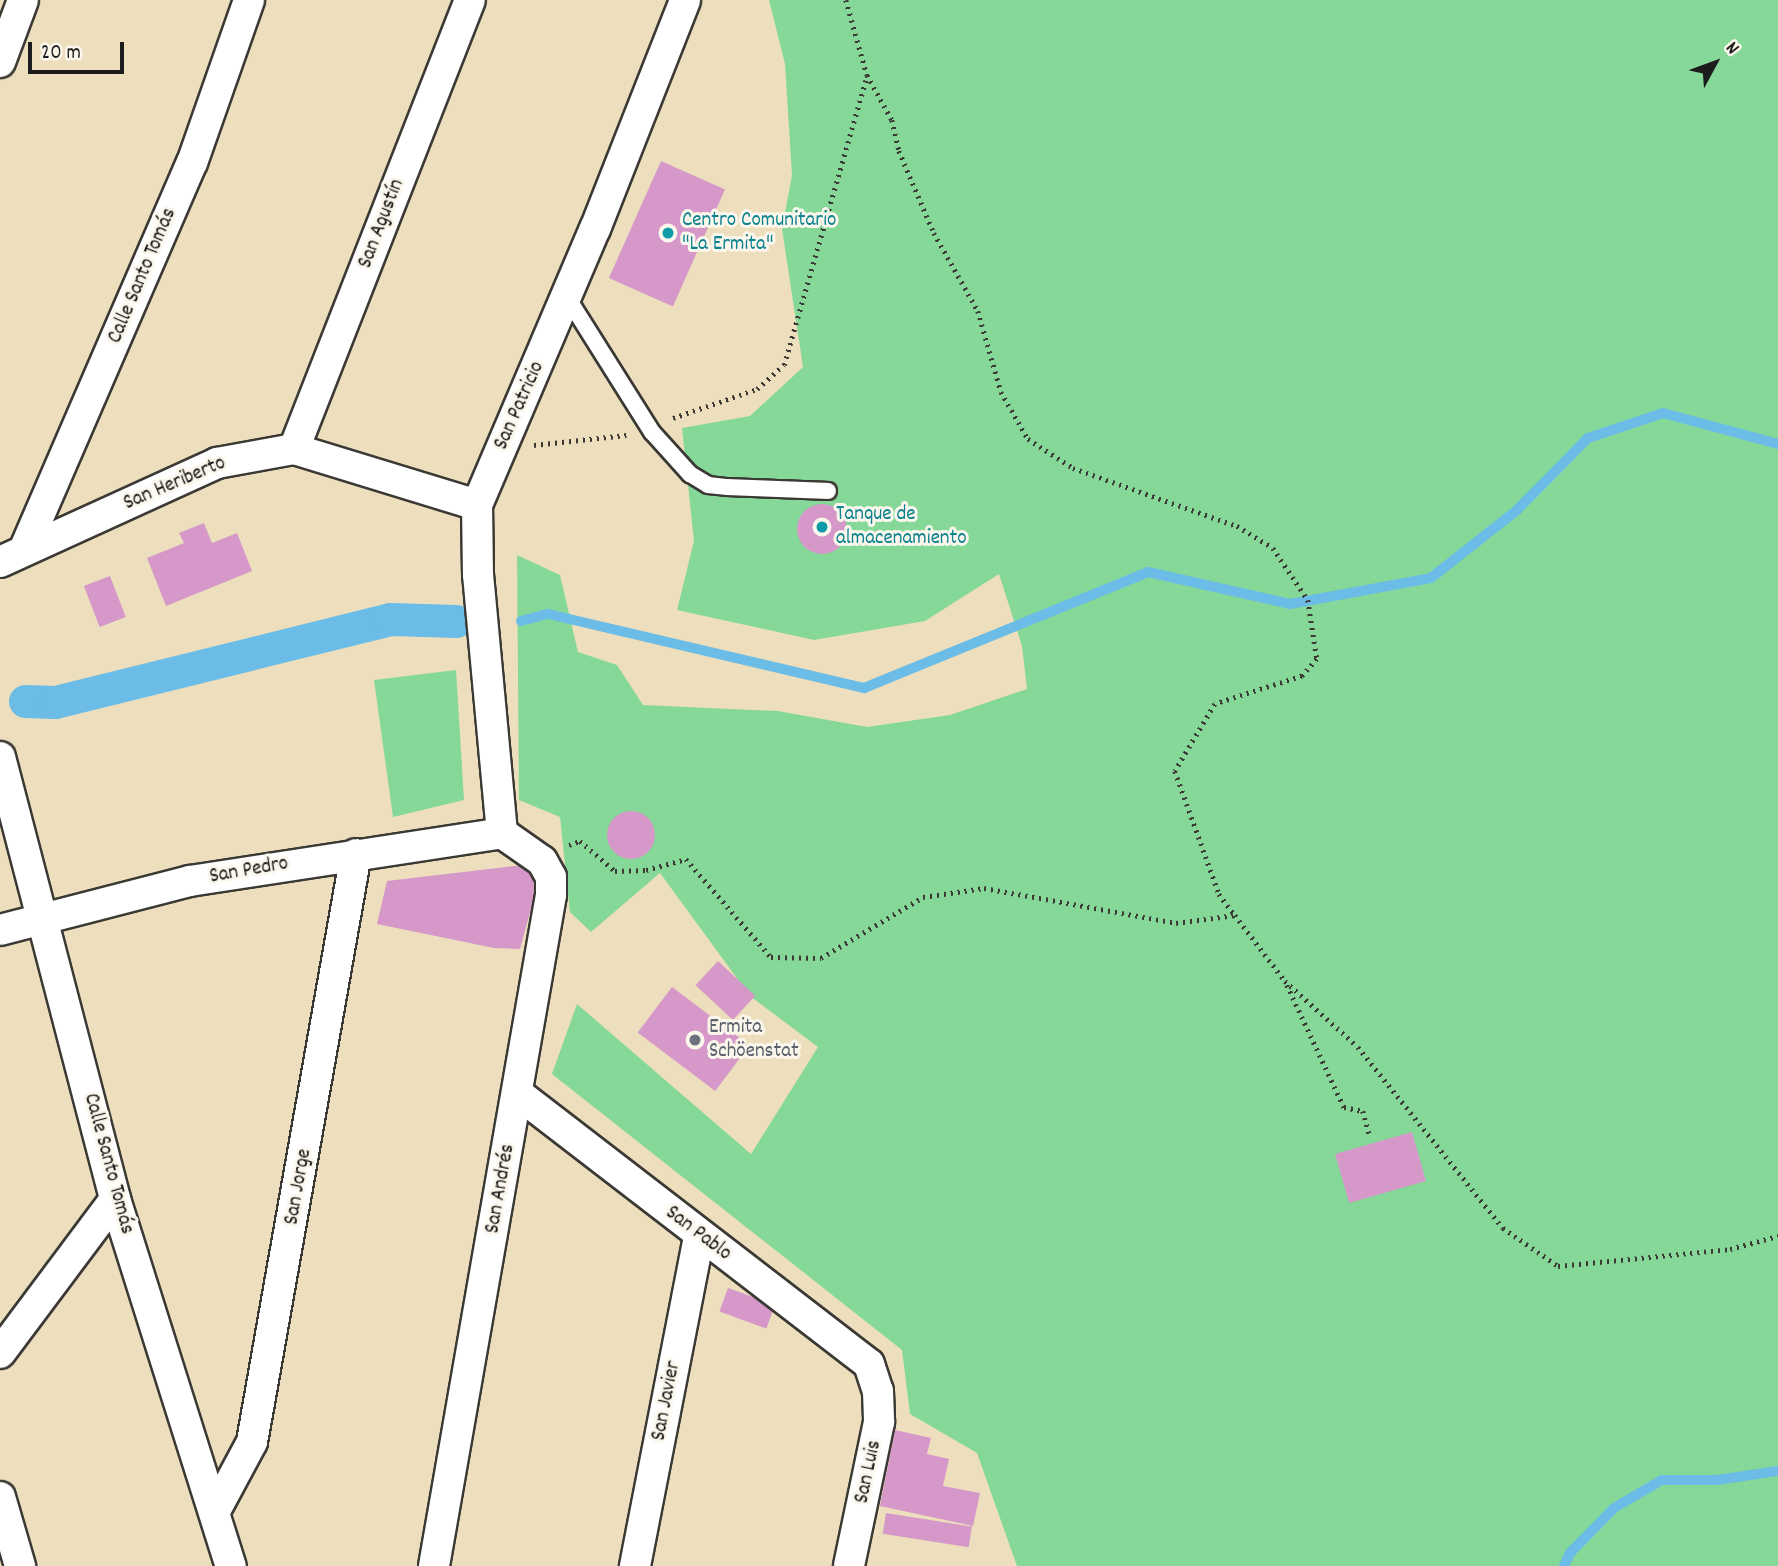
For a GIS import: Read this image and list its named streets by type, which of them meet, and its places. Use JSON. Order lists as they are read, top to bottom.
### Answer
{
  "streets": {
    "street": [
      "San Agustín",
      "Calle Santo Tomás",
      "San Patricio",
      "San Heriberto",
      "San Pedro",
      "San Jorge",
      "San Andrés",
      "San Pablo",
      "San Javier",
      "San Luis"
    ]
  },
  "crossings": [
    ["San Agustín", "San Heriberto"],
    ["Calle Santo Tomás", "San Heriberto"],
    ["Calle Santo Tomás", "San Pedro"],
    ["Calle Santo Tomás", "San Jorge"],
    ["San Patricio", "San Heriberto"],
    ["San Patricio", "San Pedro"],
    ["San Pedro", "San Jorge"],
    ["San Andrés", "San Pablo"],
    ["San Pablo", "San Javier"],
    ["San Pablo", "San Luis"]
  ],
  "places": ["Centro Comunitario \"La Ermita\"", "Tanque de almacenamiento", "Ermita Schöenstat"],
  "scale_bar": "20 m",
  "north": "top right"
}
